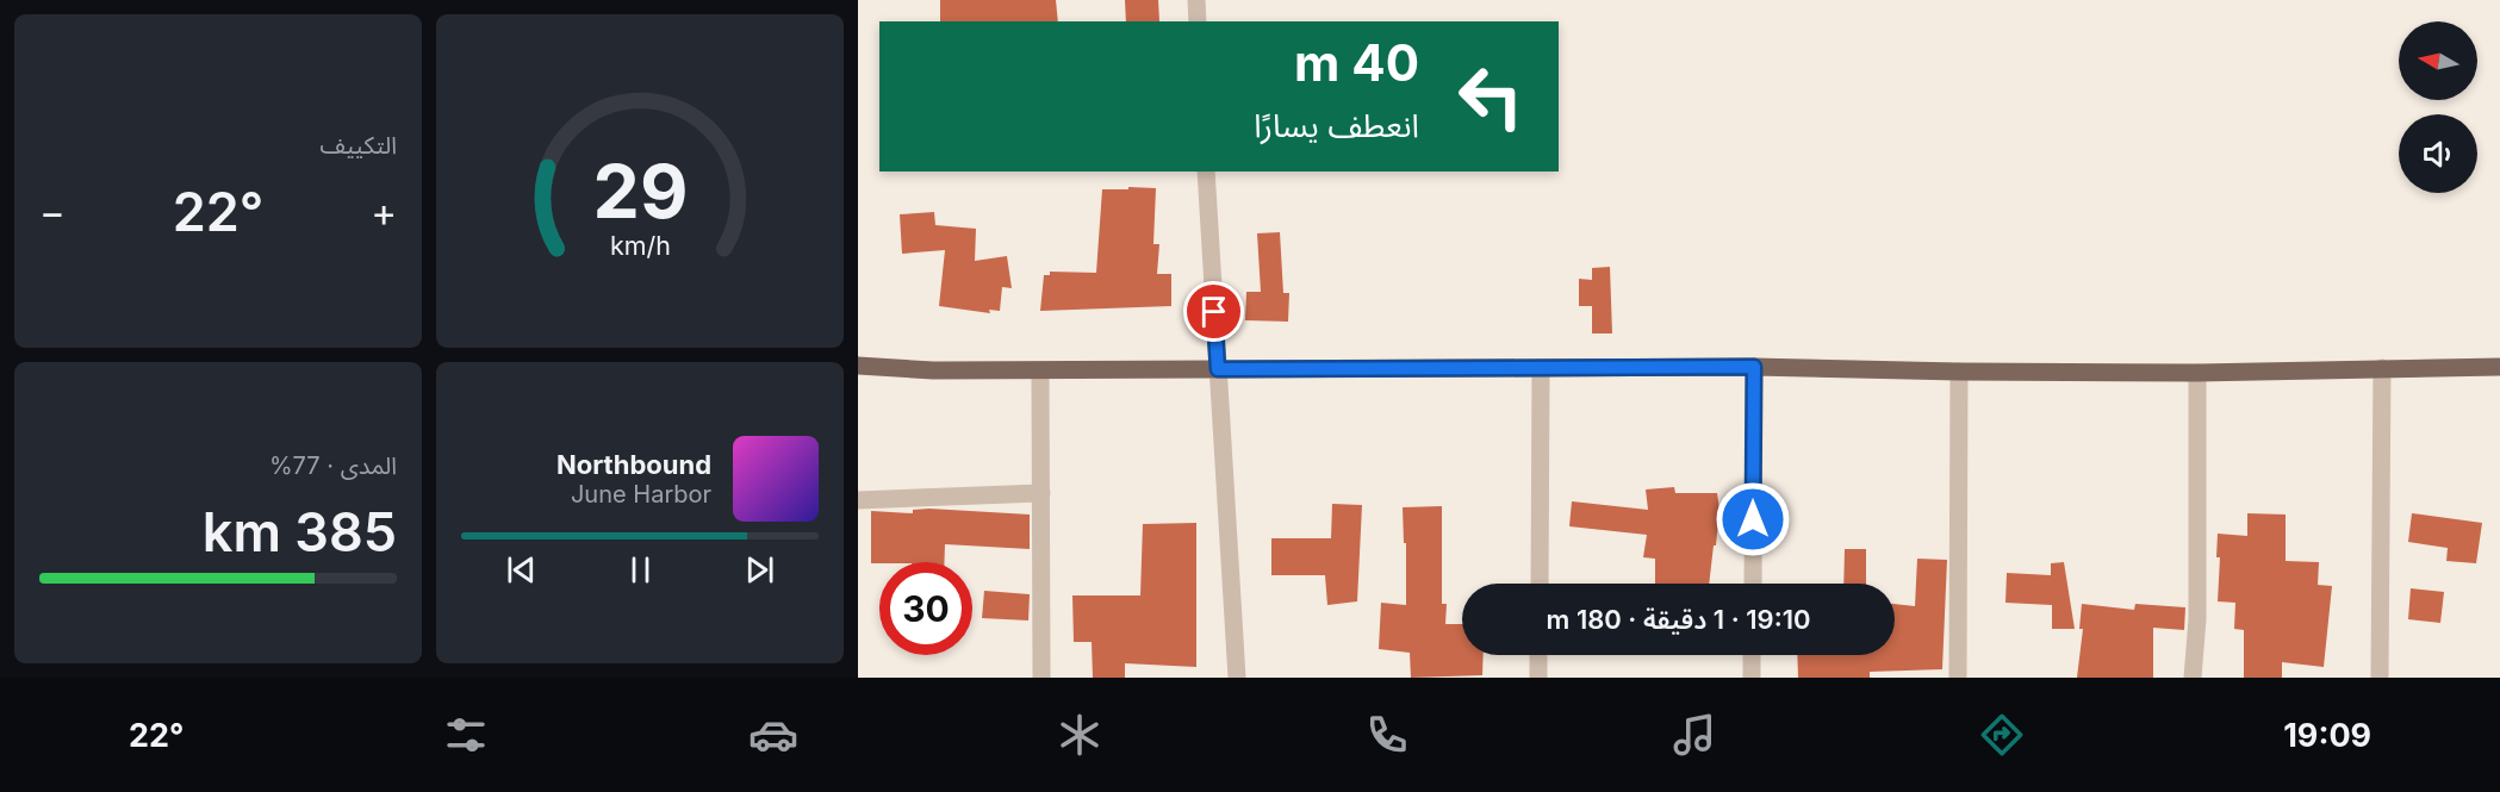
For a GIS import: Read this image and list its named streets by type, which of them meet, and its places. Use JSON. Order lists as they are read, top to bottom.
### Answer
{
  "north": "left",
  "page": {
    "tile": [
      "التكييف",
      ["المدى · 77%", "385 km"]
    ],
    "turn": ["40 m", "انعطف يسارًا"],
    "heat": ["−", "22°", "+"],
    "song": ["Northbound", "June Harbor"],
    "limit": "30",
    "trip": "19:10 · 1 دقيقة · 180 m",
    "tabs": ["19:09", "22°"],
    "gauge": ["29", "km/h"]
  }
}
